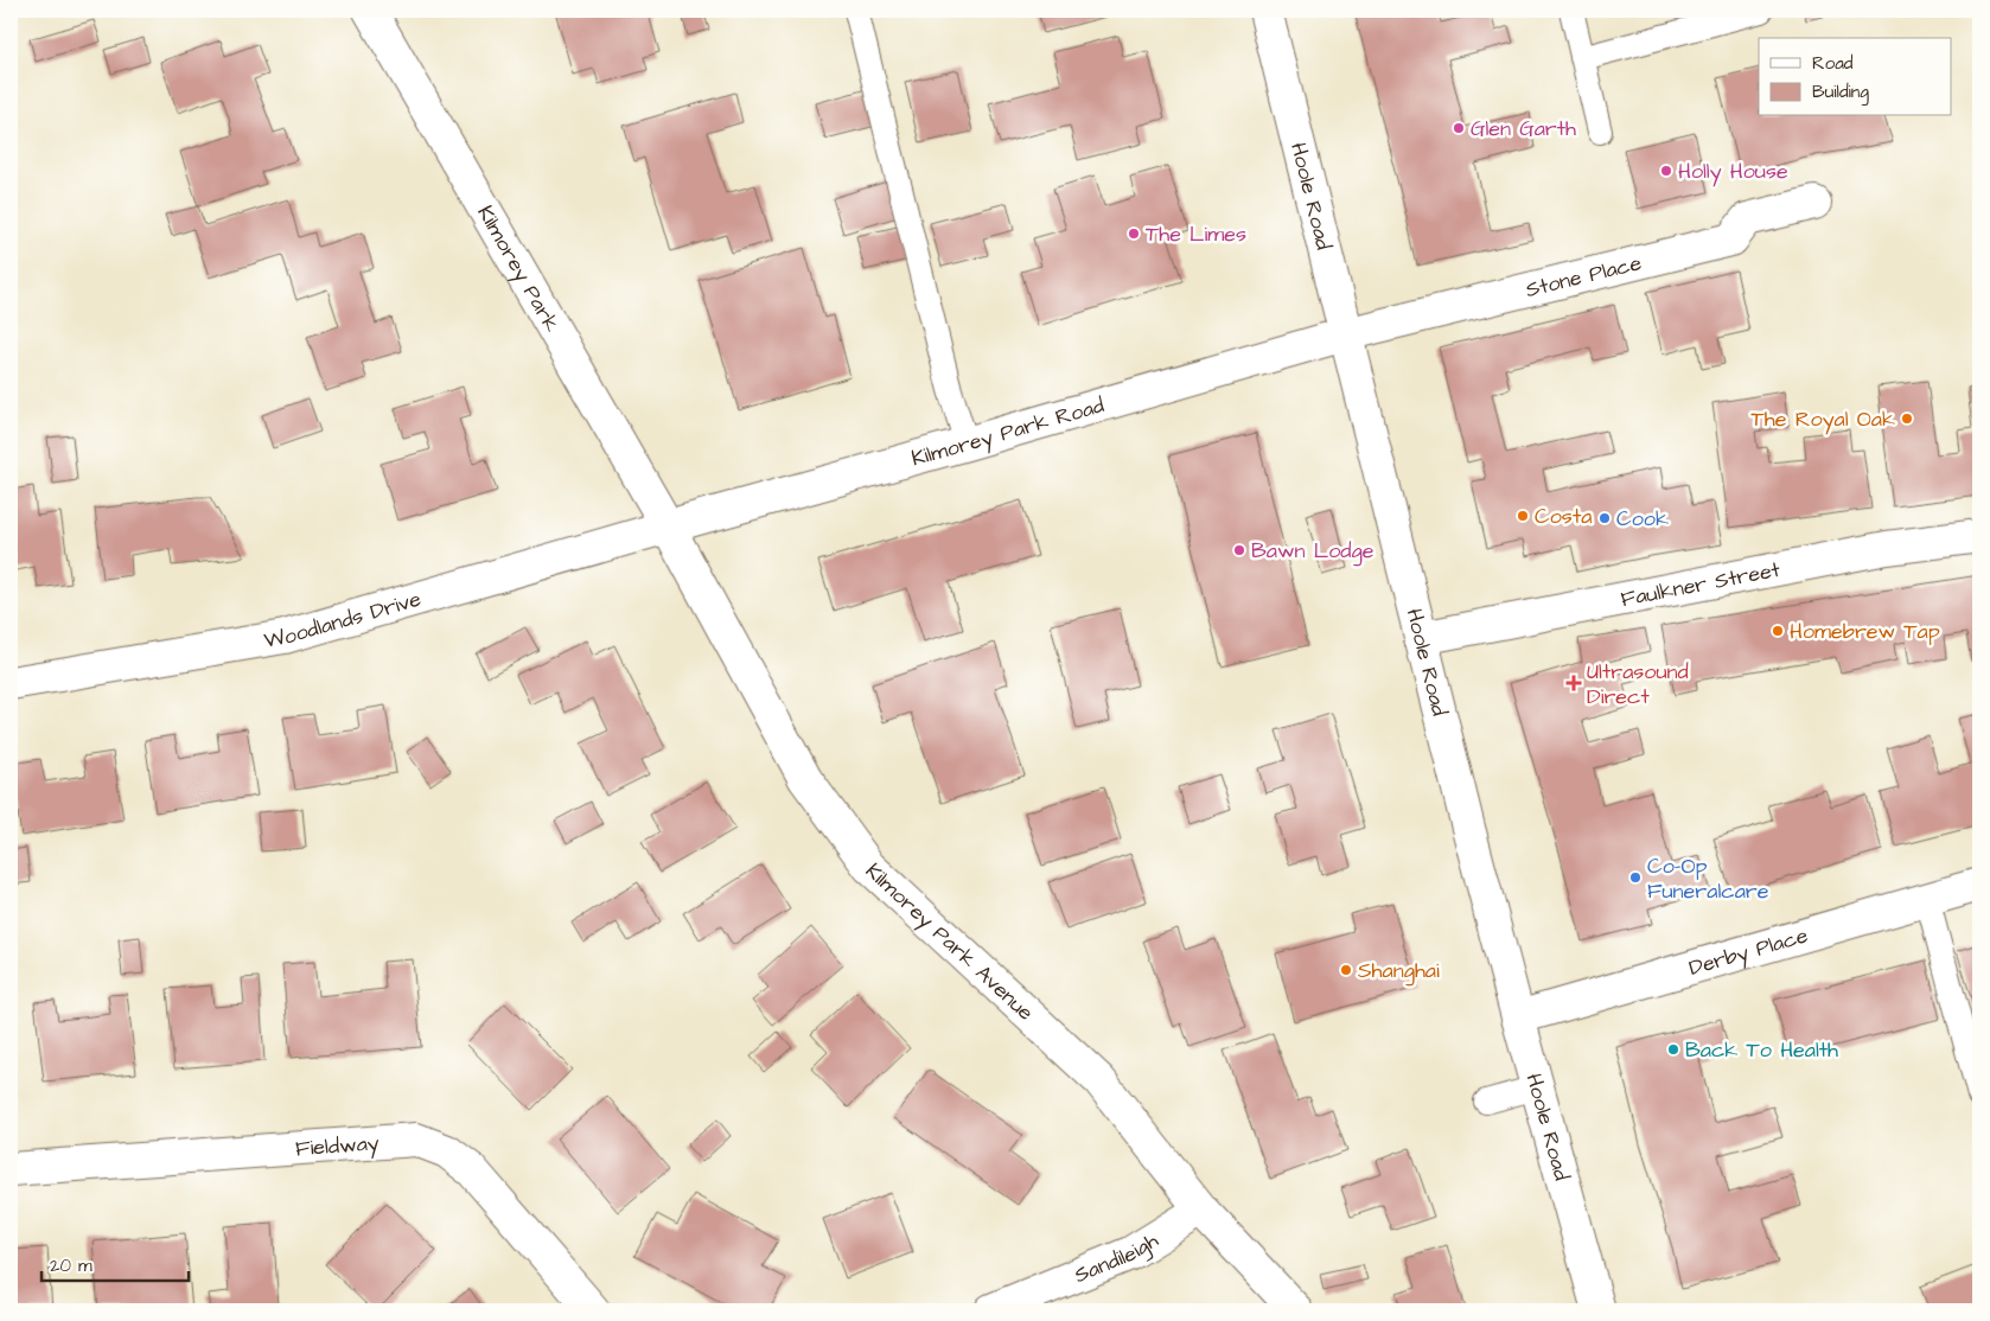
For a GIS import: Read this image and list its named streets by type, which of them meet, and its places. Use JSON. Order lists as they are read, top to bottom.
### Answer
{
  "streets": {
    "main road": [
      "Hoole Road",
      "Kilmorey Park",
      "Stone Place",
      "Kilmorey Park Road",
      "Faulkner Street",
      "Woodlands Drive",
      "Kilmorey Park Avenue",
      "Derby Place",
      "Fieldway",
      "Sandileigh"
    ]
  },
  "crossings": [
    ["Hoole Road", "Stone Place"],
    ["Hoole Road", "Kilmorey Park Road"],
    ["Hoole Road", "Faulkner Street"],
    ["Hoole Road", "Derby Place"],
    ["Kilmorey Park", "Kilmorey Park Road"],
    ["Kilmorey Park", "Woodlands Drive"],
    ["Kilmorey Park", "Kilmorey Park Avenue"],
    ["Stone Place", "Kilmorey Park Road"],
    ["Kilmorey Park Road", "Woodlands Drive"],
    ["Kilmorey Park Road", "Kilmorey Park Avenue"],
    ["Woodlands Drive", "Kilmorey Park Avenue"],
    ["Kilmorey Park Avenue", "Sandileigh"]
  ],
  "places": {
    "other": [
      "Glen Garth",
      "Holly House",
      "The Limes",
      "The Royal Oak",
      "Costa",
      "Cook",
      "Bawn Lodge",
      "Homebrew Tap",
      "Co-Op Funeralcare",
      "Shanghai",
      "Back To Health"
    ],
    "health": ["Ultrasound Direct"]
  },
  "legend": ["Road", "Building"],
  "scale_bar": "20 m"
}
